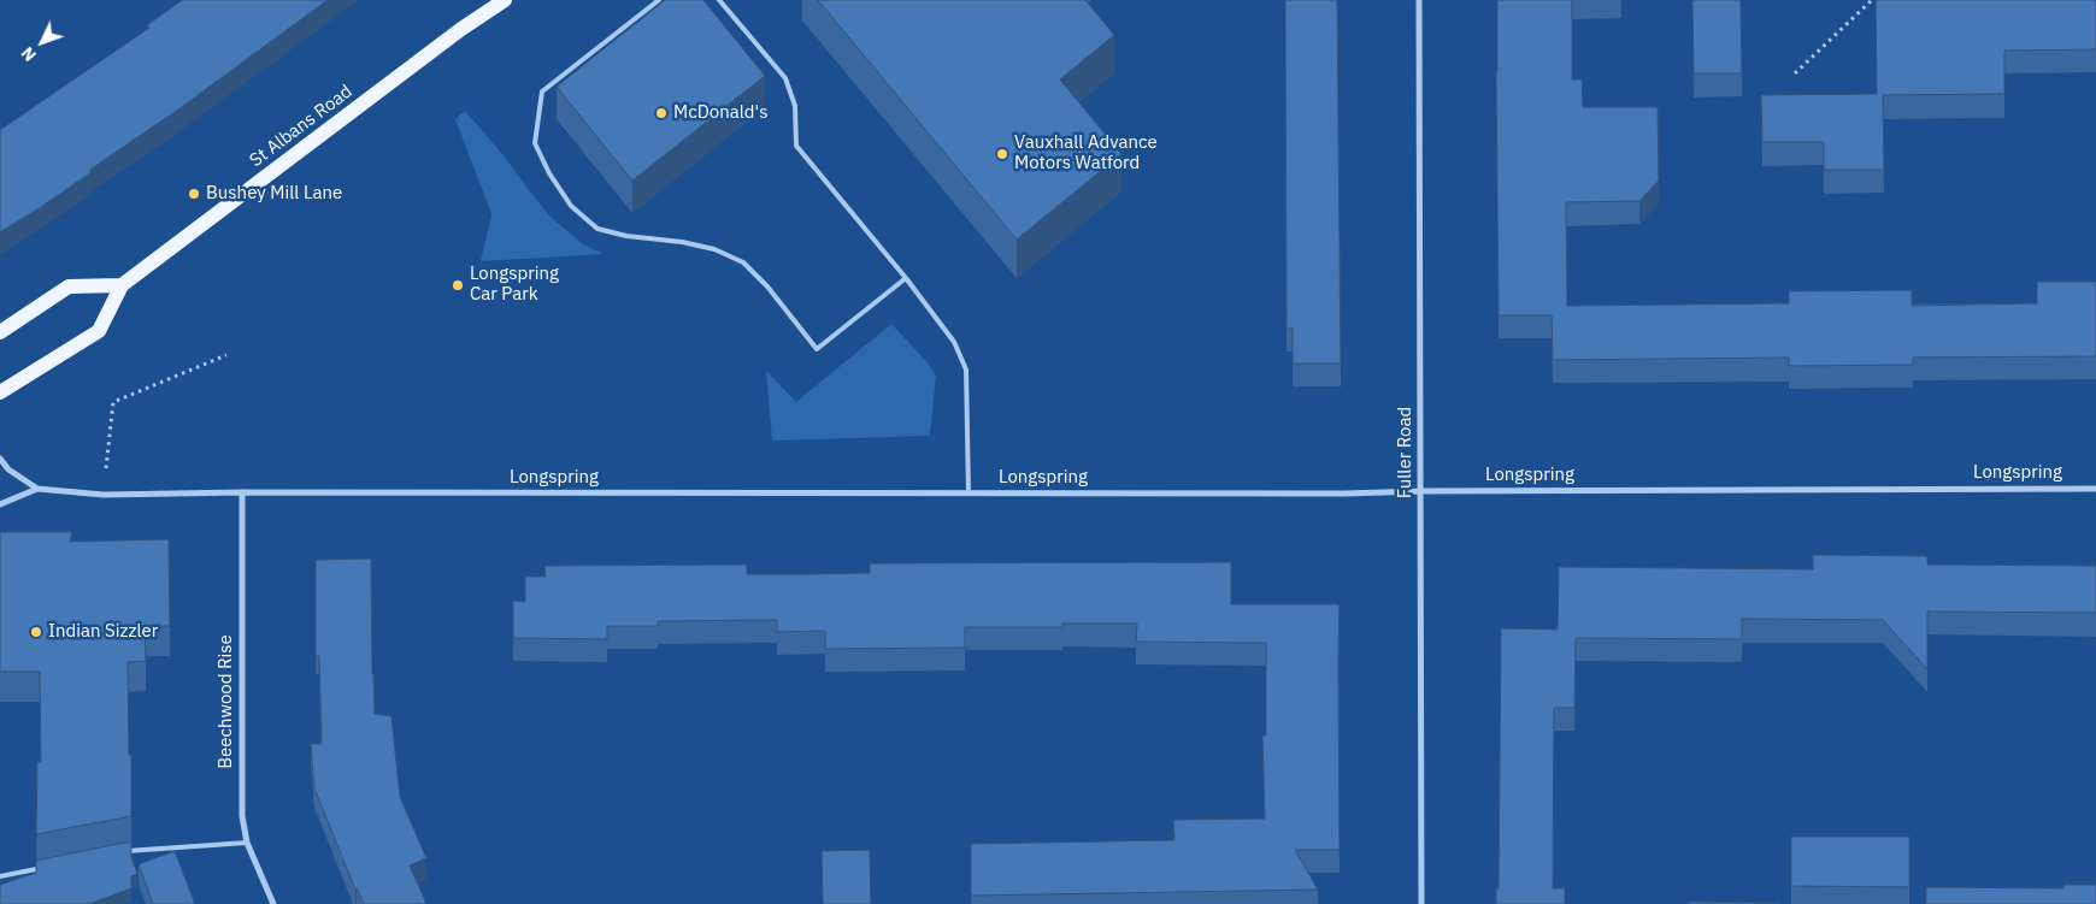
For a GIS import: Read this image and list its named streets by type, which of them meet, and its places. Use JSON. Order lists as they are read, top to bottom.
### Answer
{
  "streets": {
    "main road": ["St Albans Road"],
    "street": ["Fuller Road", "Longspring", "Beechwood Rise"]
  },
  "crossings": [
    ["Fuller Road", "Longspring"],
    ["Longspring", "Beechwood Rise"]
  ],
  "places": [
    "McDonald's",
    "Vauxhall Advance Motors Watford",
    "Bushey Mill Lane",
    "Longspring Car Park",
    "Indian Sizzler"
  ],
  "north": "bottom left"
}
